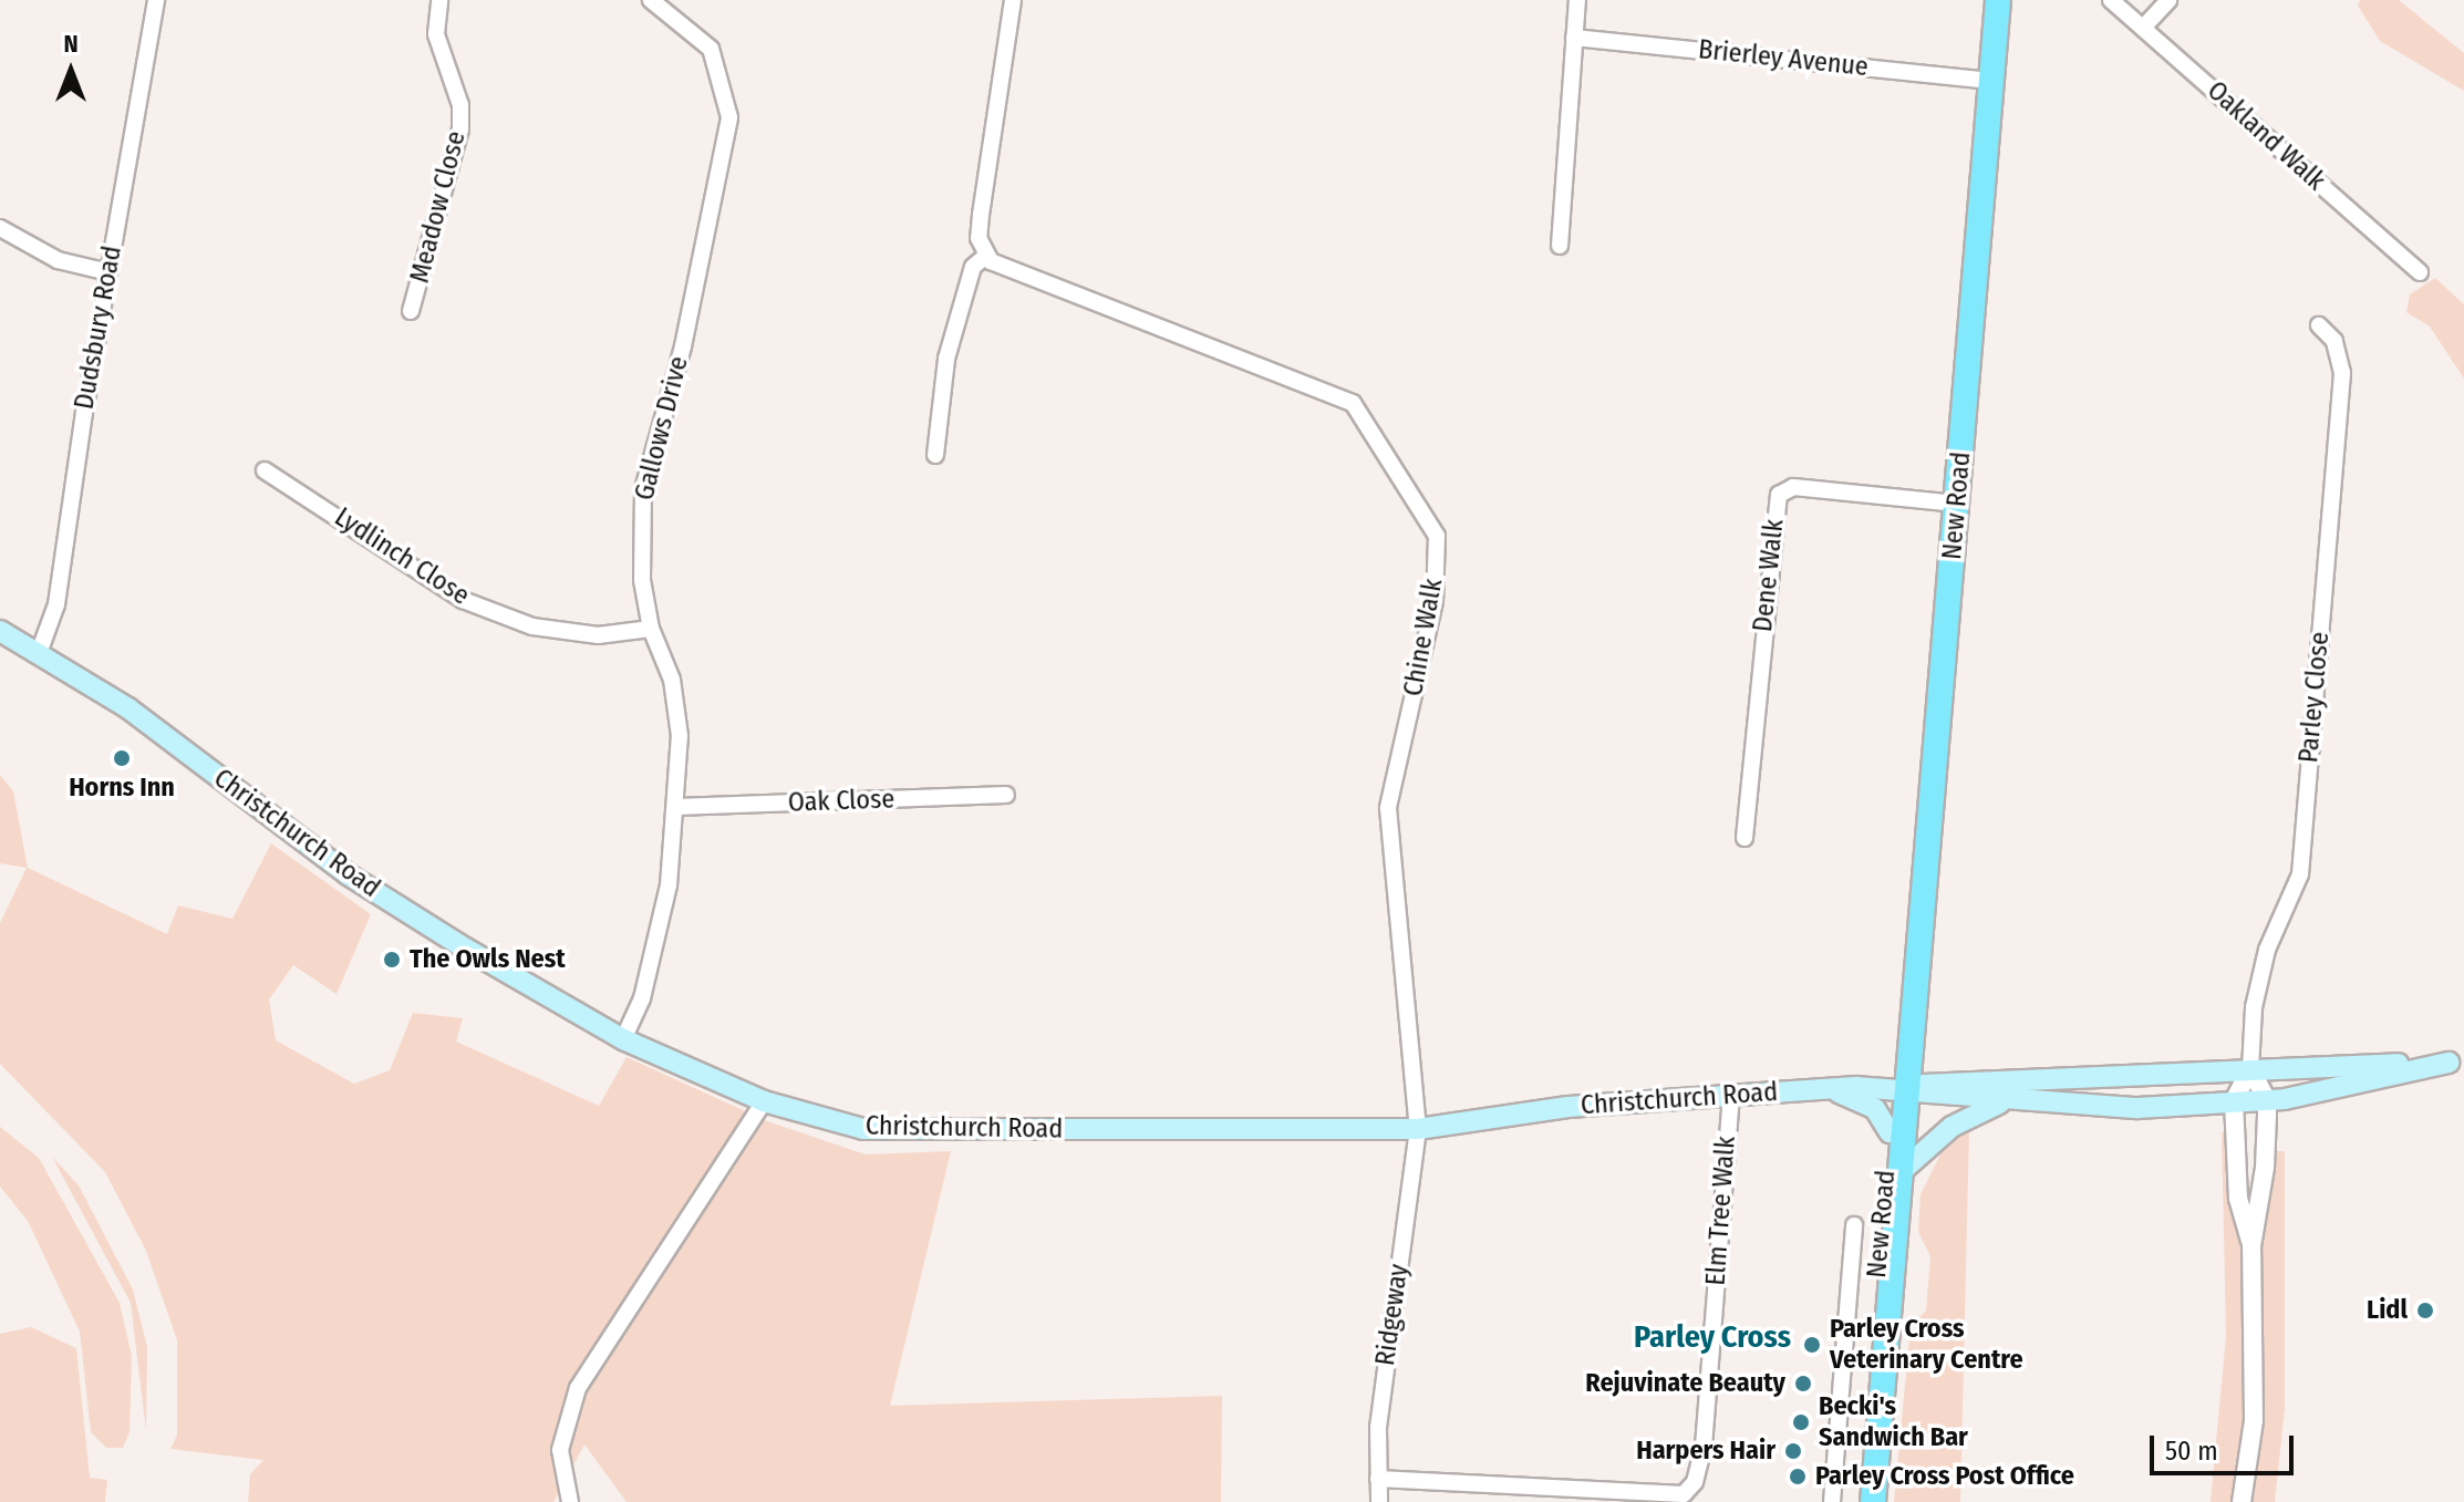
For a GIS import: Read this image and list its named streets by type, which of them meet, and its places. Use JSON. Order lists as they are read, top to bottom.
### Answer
{
  "streets": {
    "main road": ["New Road", "Christchurch Road"],
    "street": [
      "Brierley Avenue",
      "Oakland Walk",
      "Meadow Close",
      "Dudsbury Road",
      "Gallows Drive",
      "Lydlinch Close",
      "Dene Walk",
      "Chine Walk",
      "Parley Close",
      "Oak Close",
      "Elm Tree Walk",
      "Ridgeway"
    ]
  },
  "crossings": [
    ["Brierley Avenue", "New Road"],
    ["Dudsbury Road", "Christchurch Road"],
    ["Gallows Drive", "Lydlinch Close"],
    ["Gallows Drive", "Oak Close"],
    ["Gallows Drive", "Christchurch Road"],
    ["New Road", "Dene Walk"],
    ["New Road", "Christchurch Road"],
    ["Chine Walk", "Christchurch Road"],
    ["Chine Walk", "Ridgeway"],
    ["Parley Close", "Christchurch Road"],
    ["Christchurch Road", "Elm Tree Walk"],
    ["Christchurch Road", "Ridgeway"],
    ["Elm Tree Walk", "Ridgeway"]
  ],
  "districts": ["Parley Cross"],
  "places": [
    "Horns Inn",
    "The Owls Nest",
    "Lidl",
    "Parley Cross Veterinary Centre",
    "Rejuvinate Beauty",
    "Becki's Sandwich Bar",
    "Harpers Hair",
    "Parley Cross Post Office"
  ],
  "scale_bar": "50 m",
  "north": "top"
}
